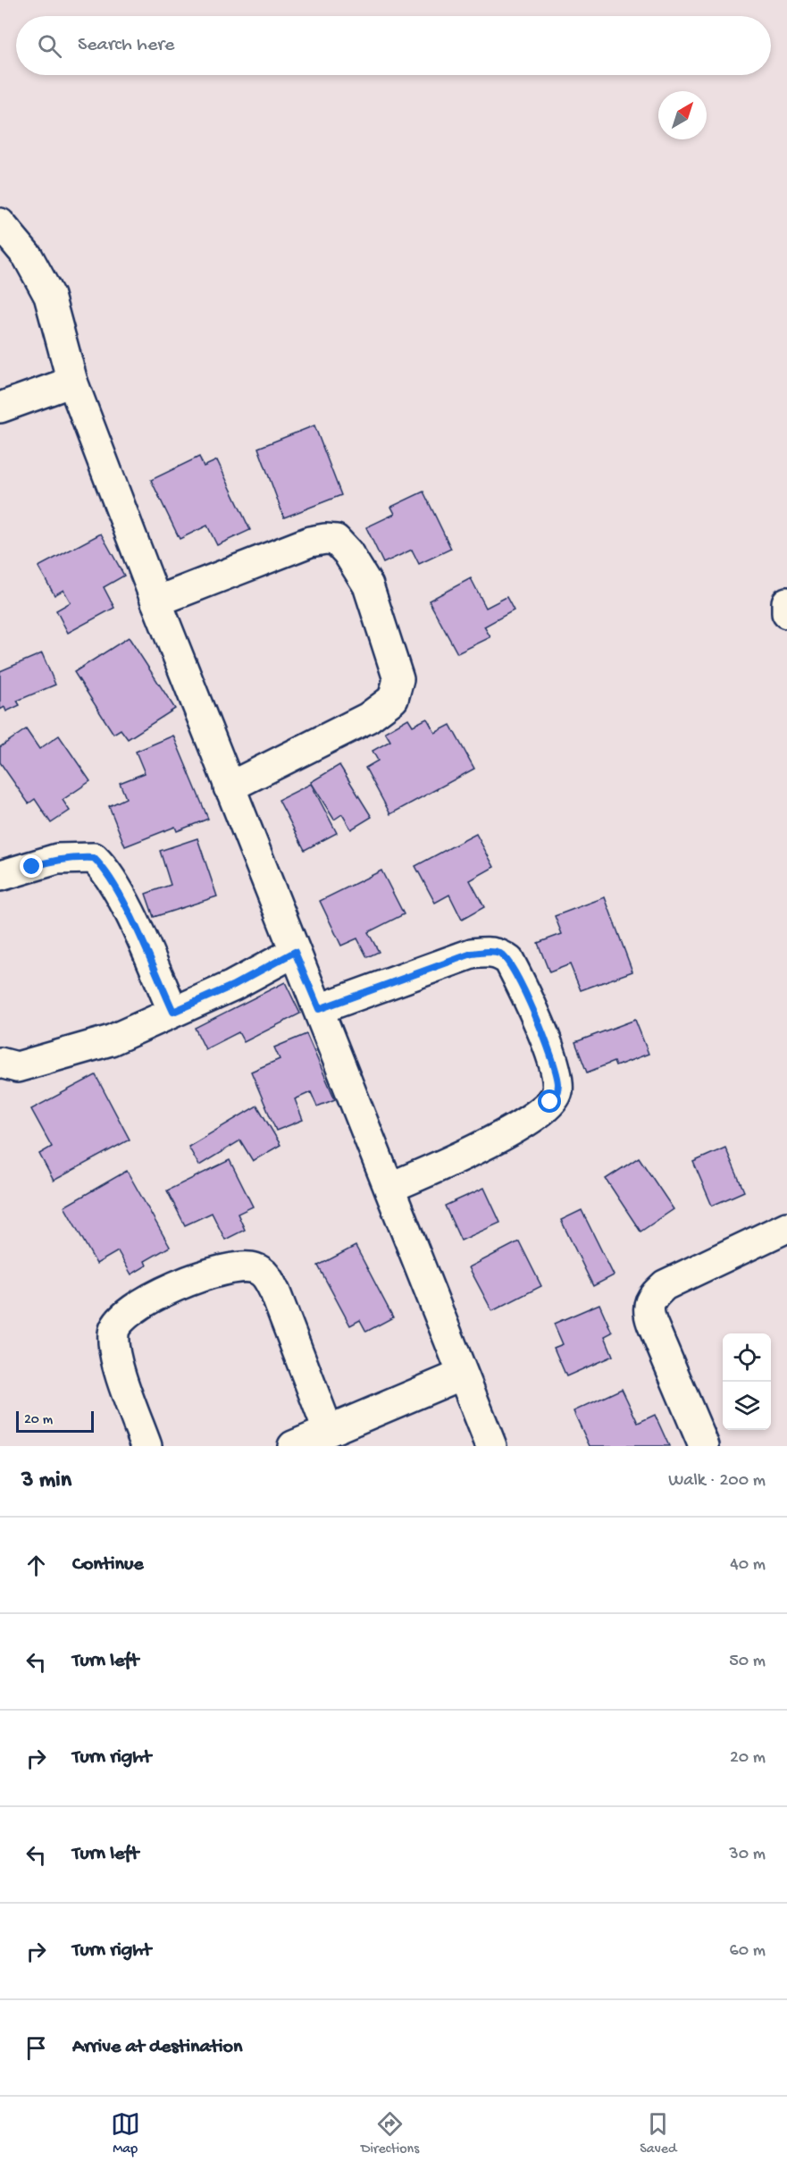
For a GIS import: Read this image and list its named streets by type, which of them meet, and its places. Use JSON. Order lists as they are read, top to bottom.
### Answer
{
  "scale_bar": "20 m",
  "north": "top right",
  "page": {
    "search": "Search here",
    "scale": "20 m",
    "heading": ["3 min", "Walk · 200 m"],
    "list": [
      ["Continue", "40 m"],
      ["Turn left", "50 m"],
      ["Turn right", "20 m"],
      ["Turn left", "30 m"],
      ["Turn right", "60 m"],
      "Arrive at destination"
    ],
    "nav": ["Map", "Directions", "Saved"]
  }
}
